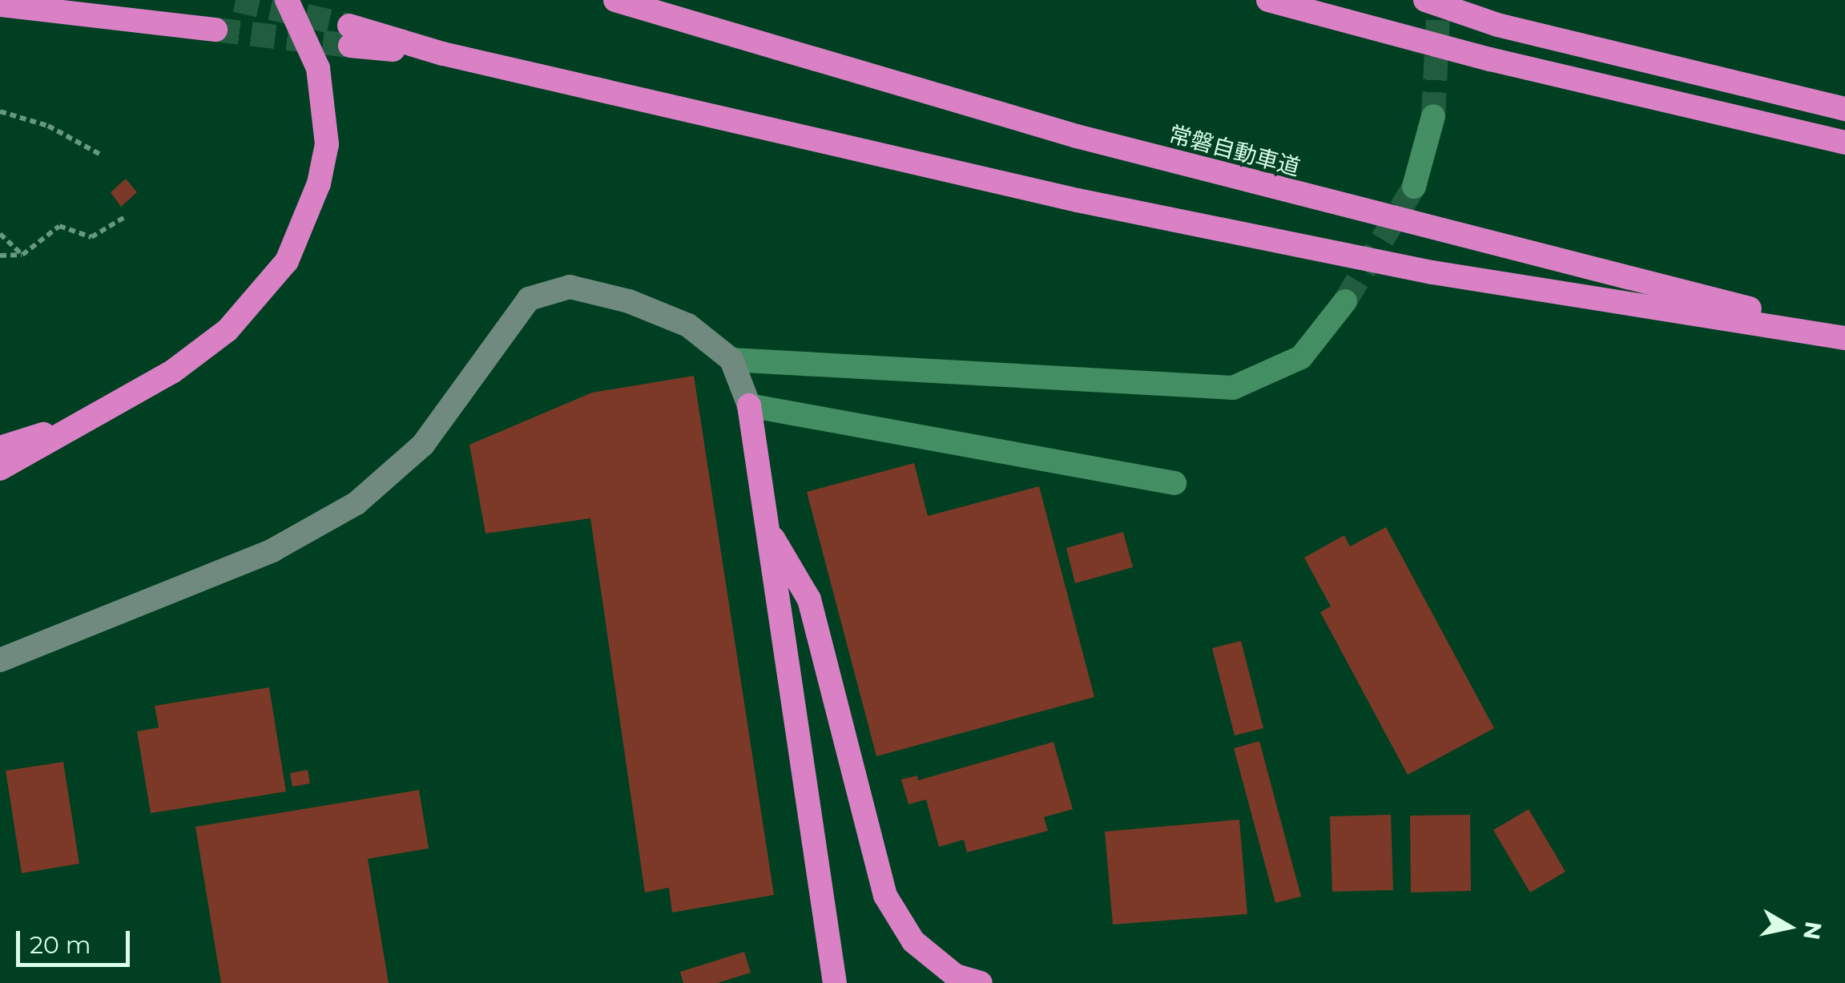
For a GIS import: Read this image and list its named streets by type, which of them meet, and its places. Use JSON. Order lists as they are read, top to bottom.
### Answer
{
  "streets": {
    "highway": ["常磐自動車道"]
  },
  "scale_bar": "20 m",
  "north": "right"
}
